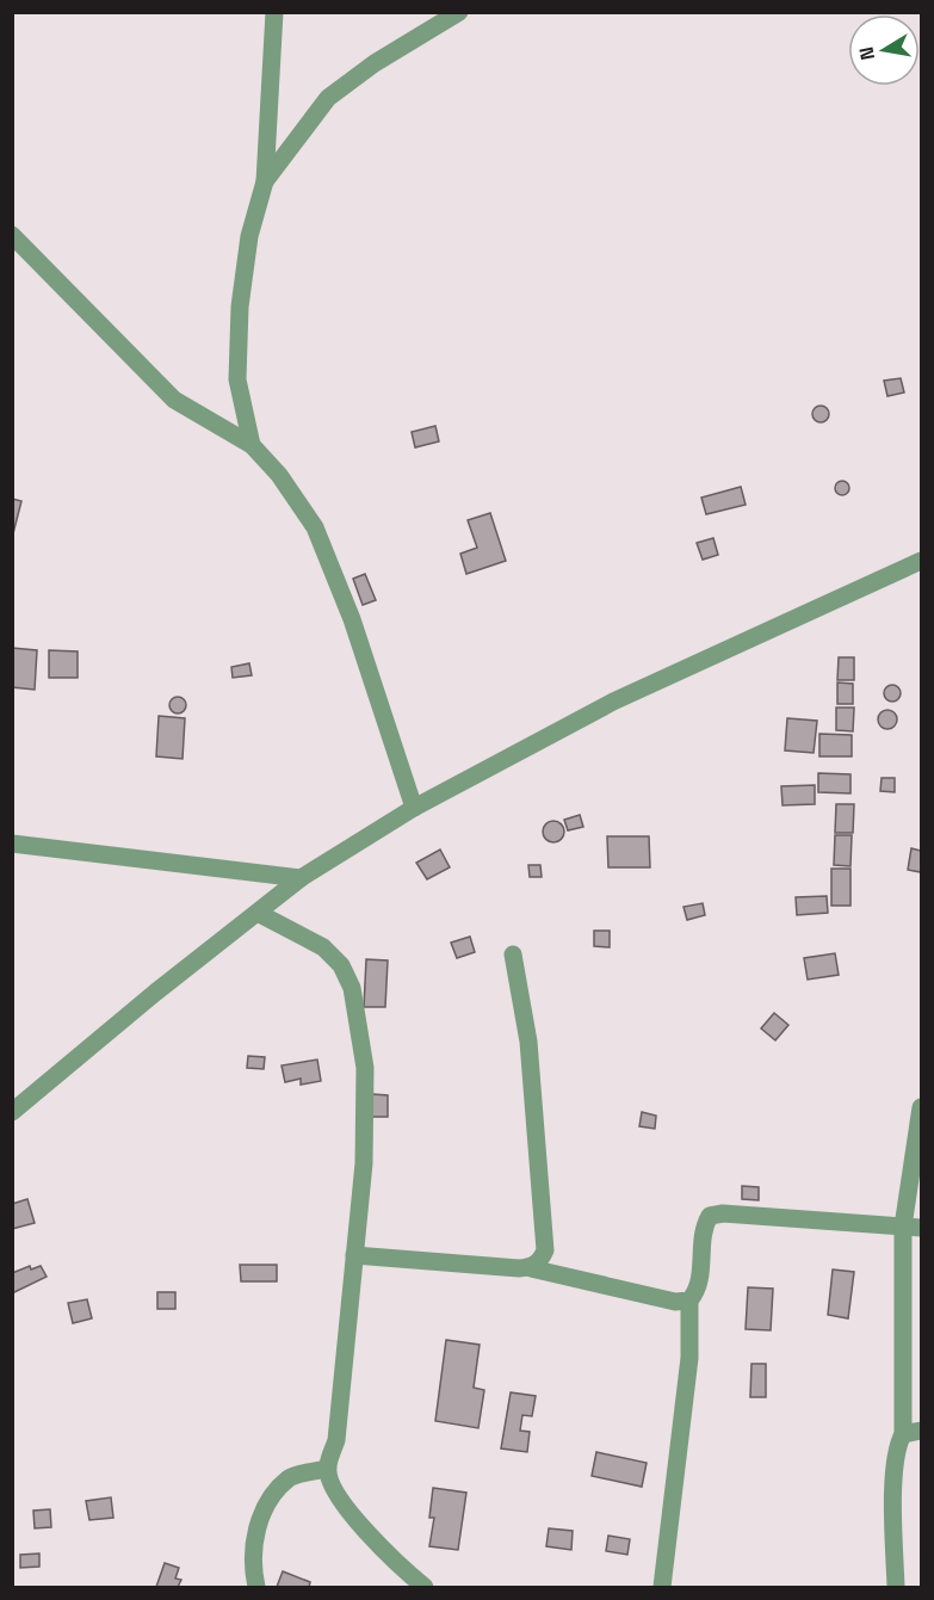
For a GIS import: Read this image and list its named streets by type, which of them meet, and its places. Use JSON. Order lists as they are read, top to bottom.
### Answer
{
  "north": "left"
}
